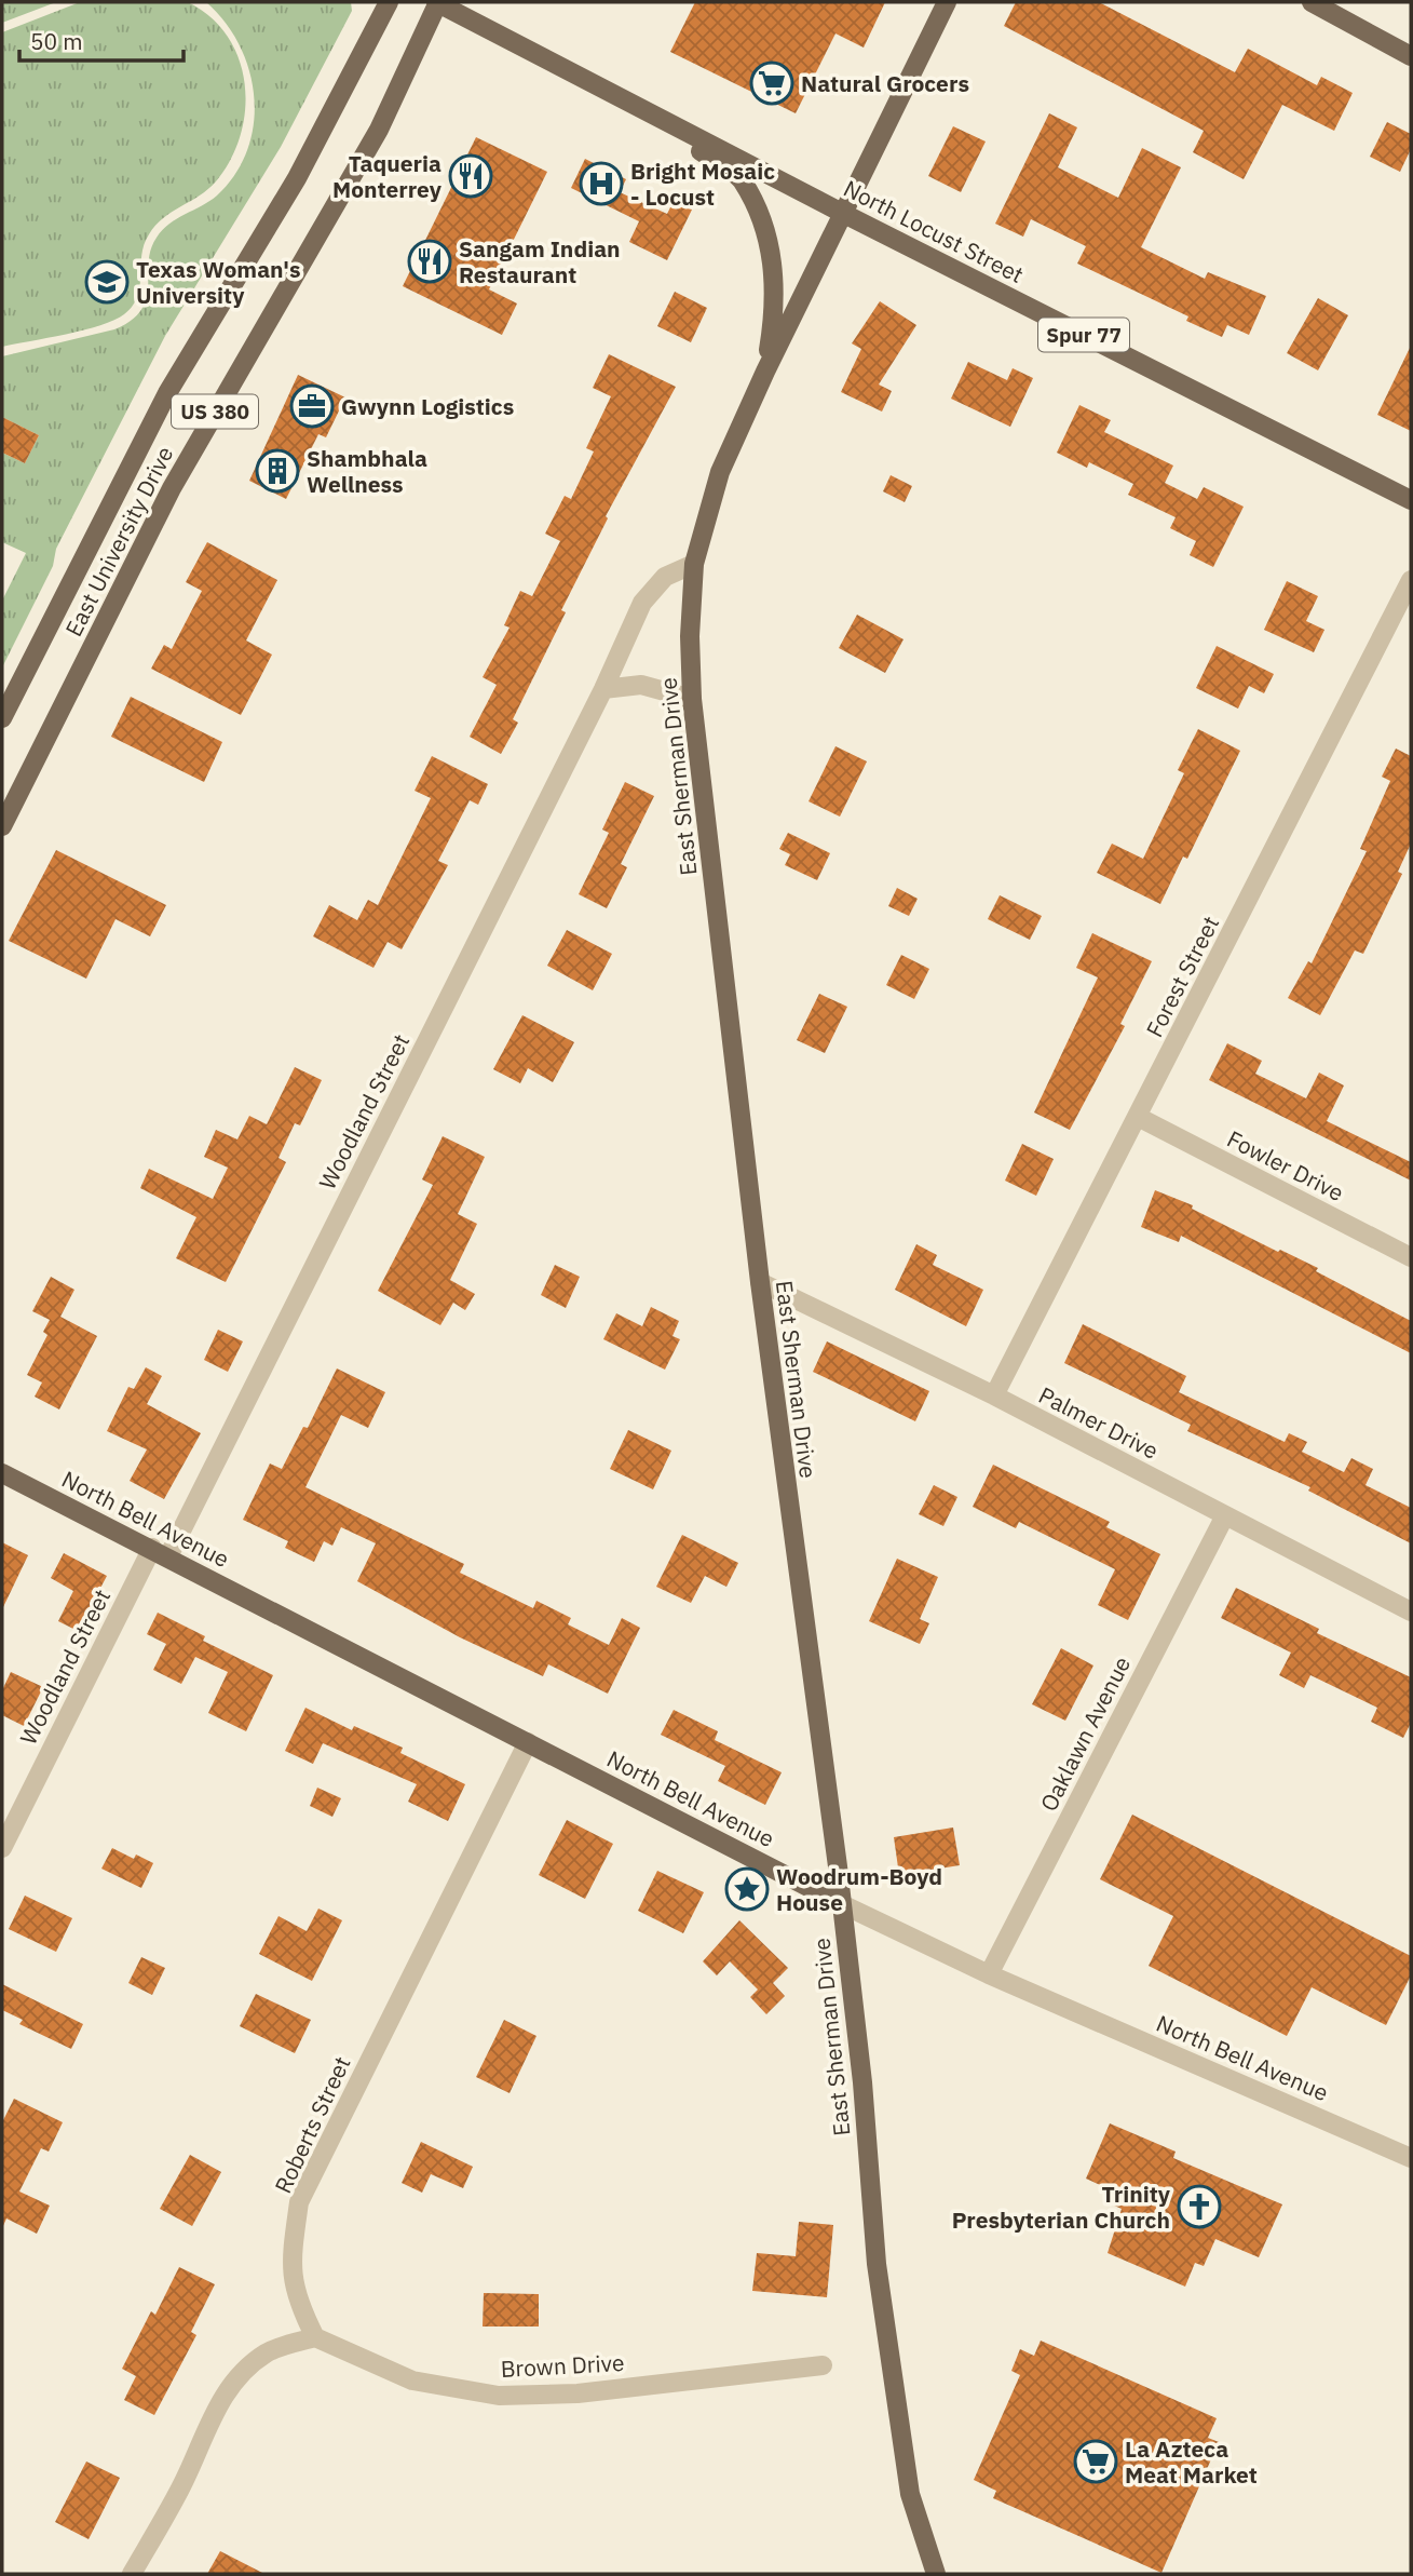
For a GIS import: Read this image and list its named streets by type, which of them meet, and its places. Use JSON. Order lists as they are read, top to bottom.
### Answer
{
  "streets": {
    "main road": [
      "North Locust Street",
      "Spur 77",
      "US 380",
      "East University Drive",
      "East Sherman Drive",
      "North Bell Avenue"
    ],
    "street": [
      "Forest Street",
      "Woodland Street",
      "Fowler Drive",
      "Palmer Drive",
      "Oaklawn Avenue",
      "Roberts Street",
      "Brown Drive"
    ]
  },
  "crossings": [
    ["North Locust Street", "East University Drive"],
    ["North Locust Street", "East Sherman Drive"],
    ["East Sherman Drive", "Woodland Street"],
    ["East Sherman Drive", "Palmer Drive"],
    ["East Sherman Drive", "North Bell Avenue"],
    ["Forest Street", "Fowler Drive"],
    ["Forest Street", "Palmer Drive"],
    ["Woodland Street", "North Bell Avenue"],
    ["Palmer Drive", "Oaklawn Avenue"],
    ["North Bell Avenue", "Oaklawn Avenue"],
    ["North Bell Avenue", "Roberts Street"],
    ["Roberts Street", "Brown Drive"]
  ],
  "places": {
    "supermarket": ["Natural Grocers", "La Azteca Meat Market"],
    "restaurant": ["Taqueria Monterrey", "Sangam Indian Restaurant"],
    "hospital": ["Bright Mosaic - Locust"],
    "school or university": ["Texas Woman's University"],
    "office": ["Gwynn Logistics"],
    "building": ["Shambhala Wellness"],
    "place": ["Woodrum-Boyd House"],
    "church": ["Trinity Presbyterian Church"]
  },
  "scale_bar": "50 m"
}
